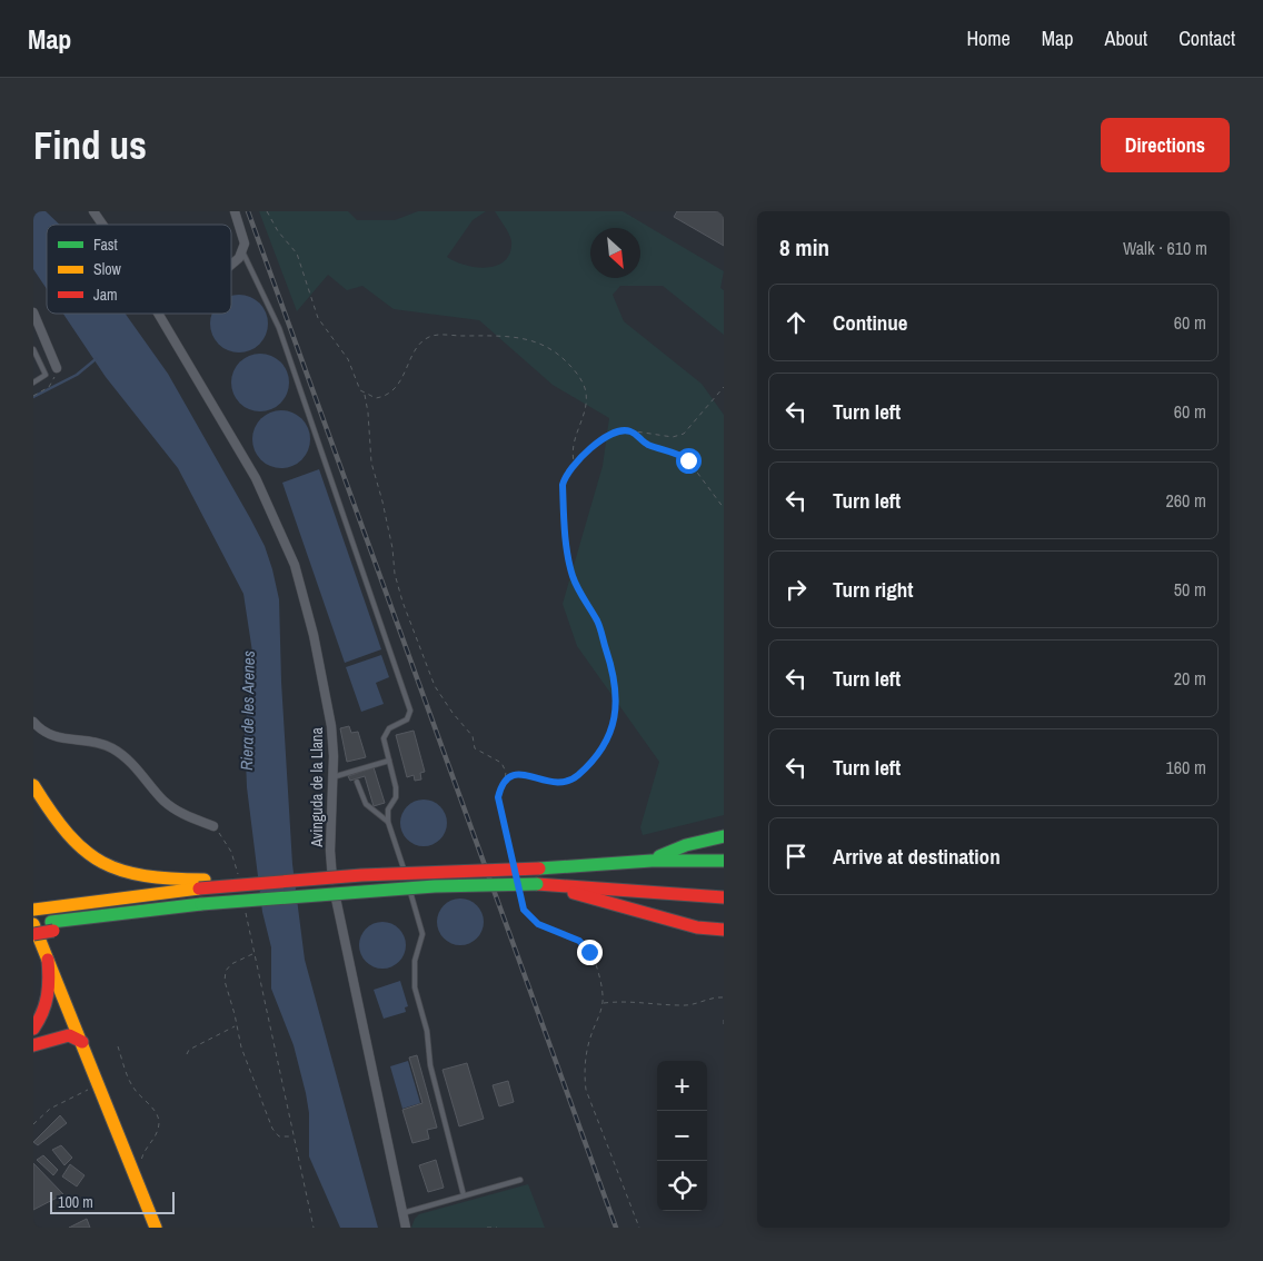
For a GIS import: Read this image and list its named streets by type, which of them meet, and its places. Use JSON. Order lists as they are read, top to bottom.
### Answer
{
  "streets": {
    "street": ["Avinguda de la Llana"]
  },
  "water": ["Riera de les Arenes"],
  "legend": ["Fast", "Slow", "Jam"],
  "scale_bar": "100 m",
  "north": "bottom right",
  "page": {
    "header": "Map",
    "nav": [
      "Home",
      "Map",
      "About",
      "Contact"
    ],
    "buttons": "Directions",
    "title": "Find us",
    "heading": ["8 min", "Walk · 610 m"],
    "list": [
      ["Continue", "60 m"],
      ["Turn left", "60 m"],
      ["Turn left", "260 m"],
      ["Turn right", "50 m"],
      ["Turn left", "20 m"],
      ["Turn left", "160 m"],
      "Arrive at destination"
    ],
    "map_buttons": ["+", "−"],
    "scale": "100 m"
  }
}
